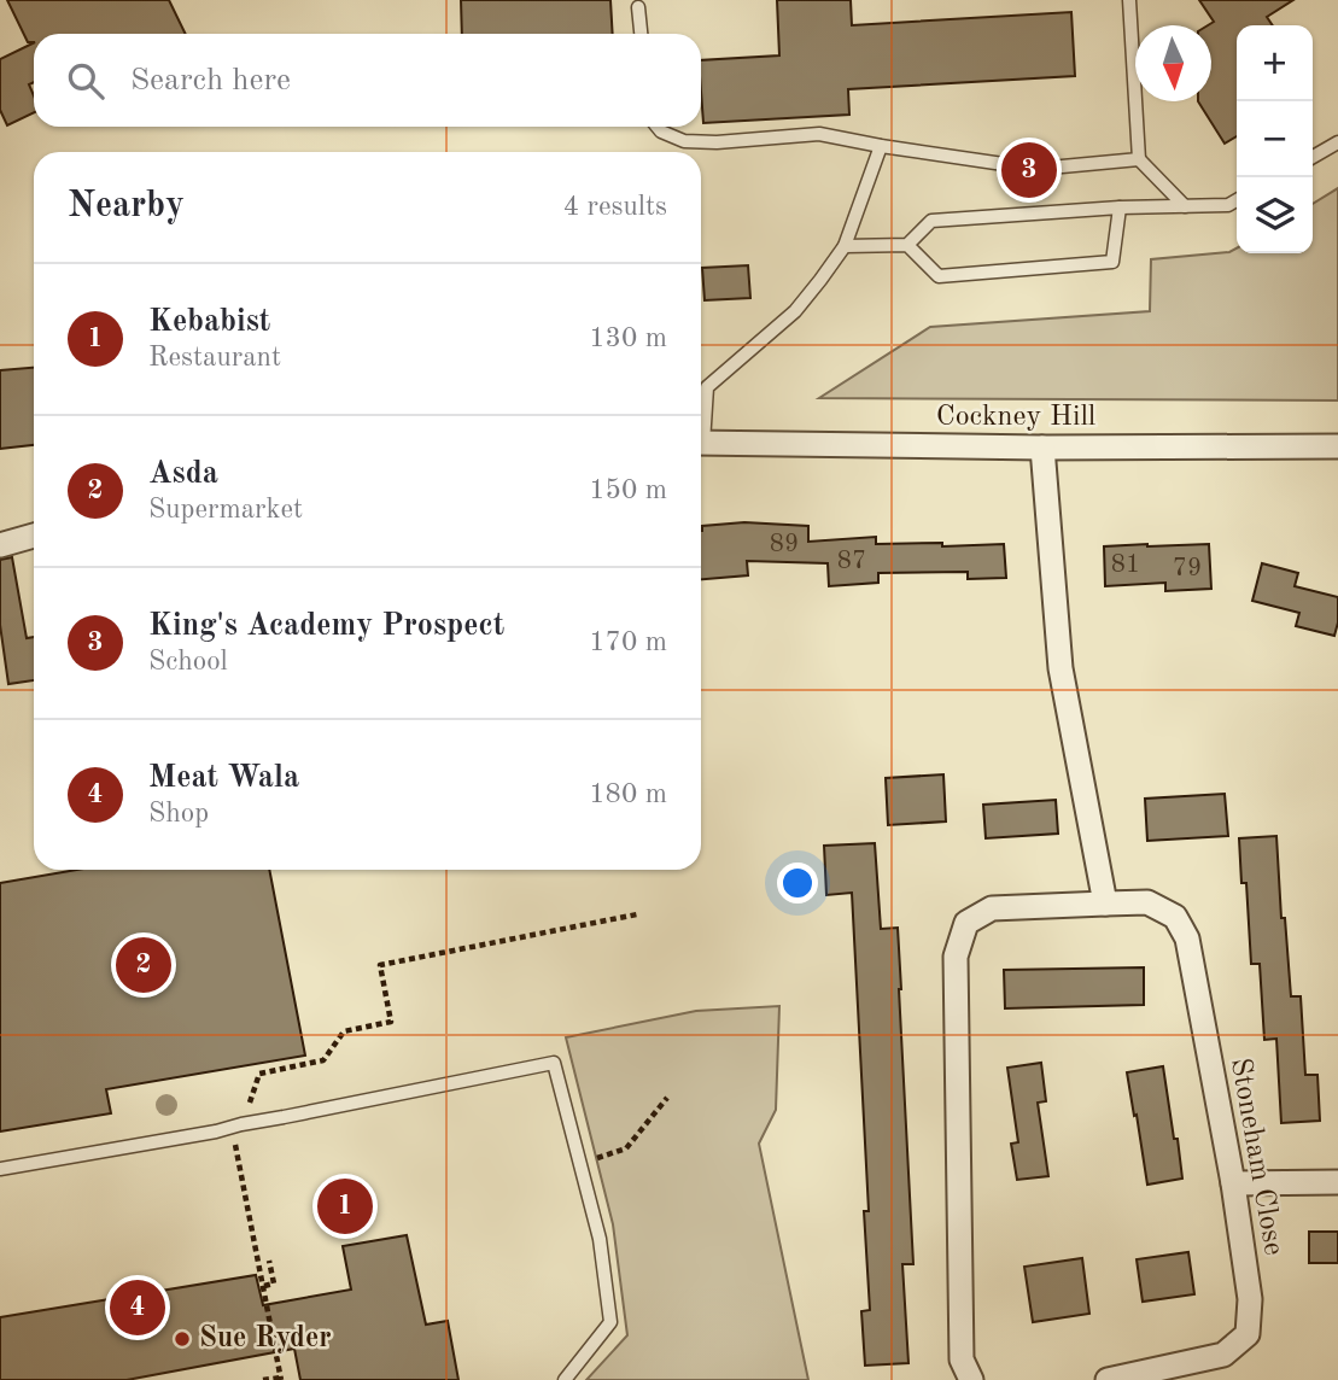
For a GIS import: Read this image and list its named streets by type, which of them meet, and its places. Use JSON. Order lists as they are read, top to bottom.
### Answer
{
  "streets": {
    "street": ["Cockney Hill", "Stoneham Close"]
  },
  "places": ["Sue Ryder"],
  "house_numbers": [
    "89",
    "87",
    "81",
    "79"
  ],
  "north": "bottom",
  "page": {
    "map_buttons": ["+", "−"],
    "search": "Search here",
    "pins": [
      "3",
      "2",
      "1",
      "4"
    ],
    "heading": ["Nearby", "4 results"],
    "list": [
      {
        "mark": "1",
        "name": "Kebabist",
        "note": "Restaurant",
        "value": "130 m"
      },
      {
        "mark": "2",
        "name": "Asda",
        "note": "Supermarket",
        "value": "150 m"
      },
      {
        "mark": "3",
        "name": "King's Academy Prospect",
        "note": "School",
        "value": "170 m"
      },
      {
        "mark": "4",
        "name": "Meat Wala",
        "note": "Shop",
        "value": "180 m"
      }
    ]
  }
}
